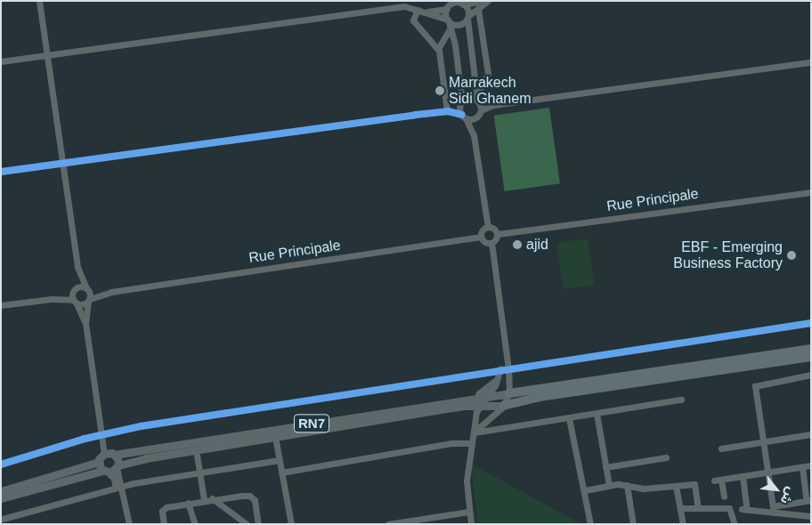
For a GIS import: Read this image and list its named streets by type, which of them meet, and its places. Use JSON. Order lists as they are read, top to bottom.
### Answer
{
  "streets": {
    "highway": ["RN7"],
    "street": ["Rue Principale"]
  },
  "places": ["Marrakech Sidi Ghanem", "ajid", "EBF - Emerging Business Factory"],
  "north": "bottom right"
}
